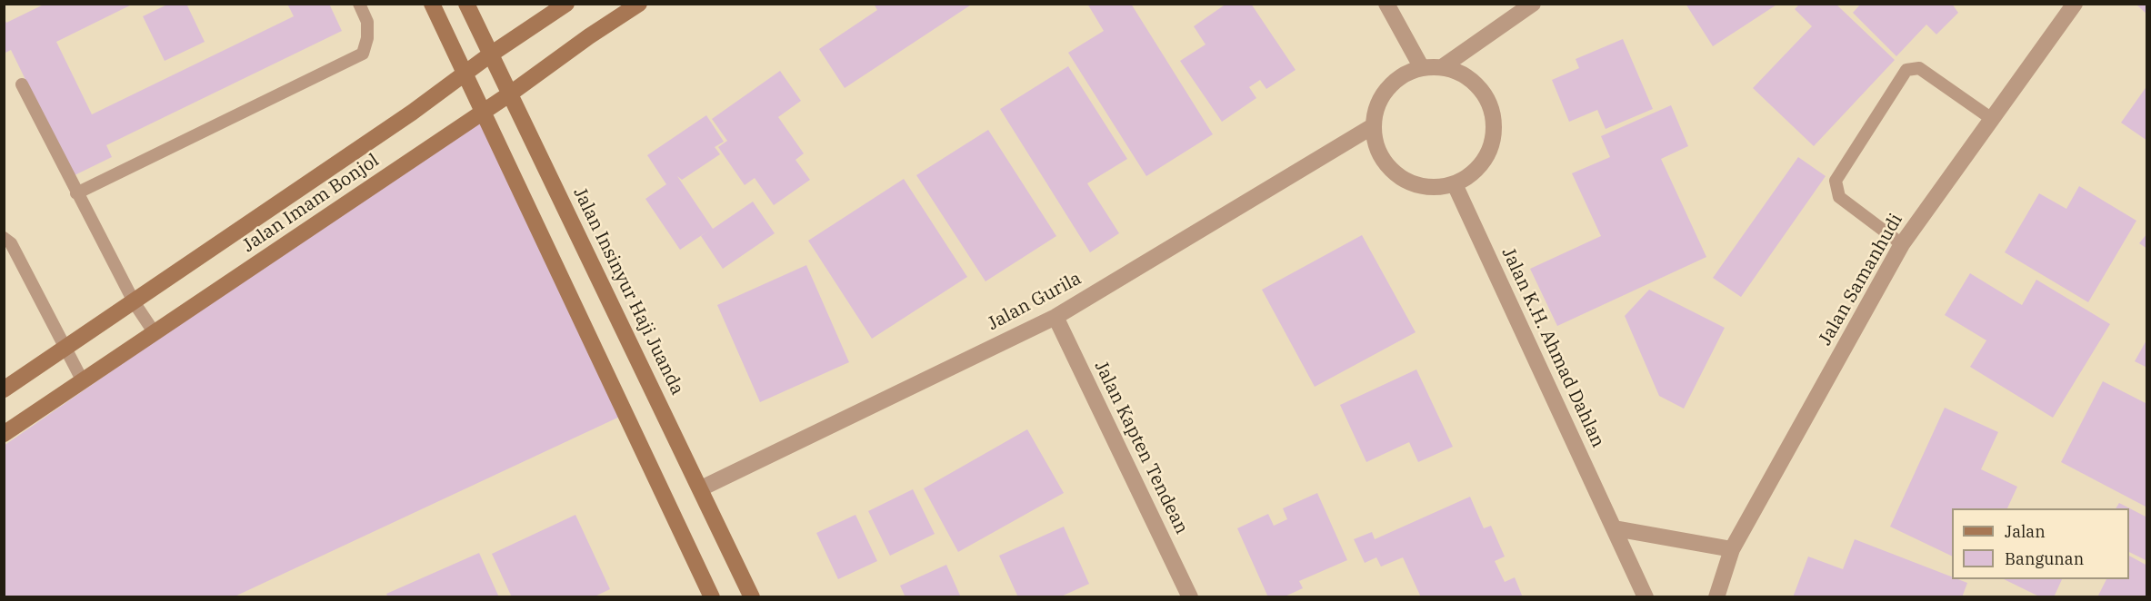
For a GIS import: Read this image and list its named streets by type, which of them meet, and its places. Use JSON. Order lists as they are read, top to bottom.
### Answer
{
  "streets": {
    "main road": ["Jalan Imam Bonjol", "Jalan Insinyur Haji Juanda"],
    "street": [
      "Jalan Samanhudi",
      "Jalan Gurila",
      "Jalan K.H. Ahmad Dahlan",
      "Jalan Kapten Tendean"
    ]
  },
  "crossings": [
    ["Jalan Imam Bonjol", "Jalan Insinyur Haji Juanda"],
    ["Jalan Insinyur Haji Juanda", "Jalan Gurila"],
    ["Jalan Gurila", "Jalan K.H. Ahmad Dahlan"],
    ["Jalan Gurila", "Jalan Kapten Tendean"]
  ],
  "legend": ["Jalan", "Bangunan"]
}
